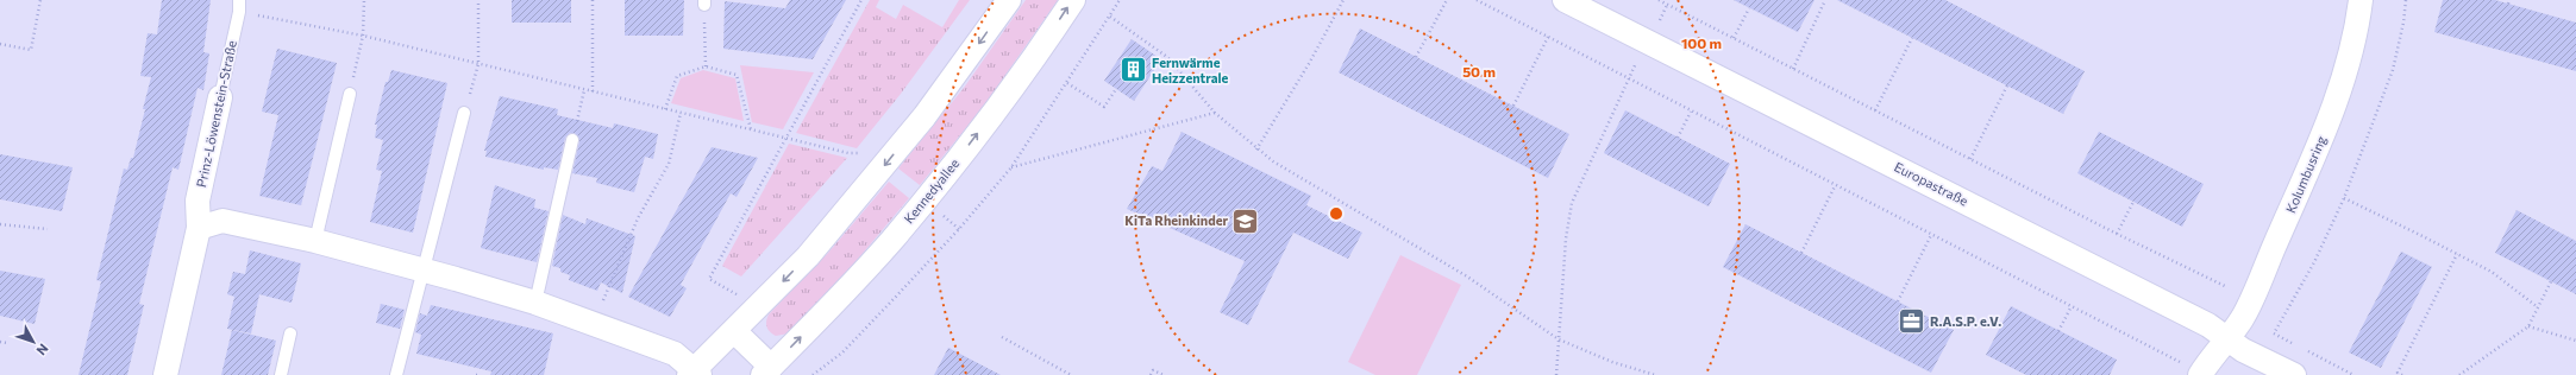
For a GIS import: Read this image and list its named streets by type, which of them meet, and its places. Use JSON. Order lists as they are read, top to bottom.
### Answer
{
  "streets": {
    "street": [
      "Prinz-Löwenstein-Straße",
      "Kolumbusring",
      "Europastraße",
      "Kennedyallee"
    ]
  },
  "crossings": [
    ["Kolumbusring", "Europastraße"]
  ],
  "places": {
    "building": ["Fernwärme Heizzentrale"],
    "school or university": ["KiTa Rheinkinder"],
    "office": ["R.A.S.P. e.V."]
  },
  "north": "bottom right",
  "rings": ["100 m", "50 m"]
}
